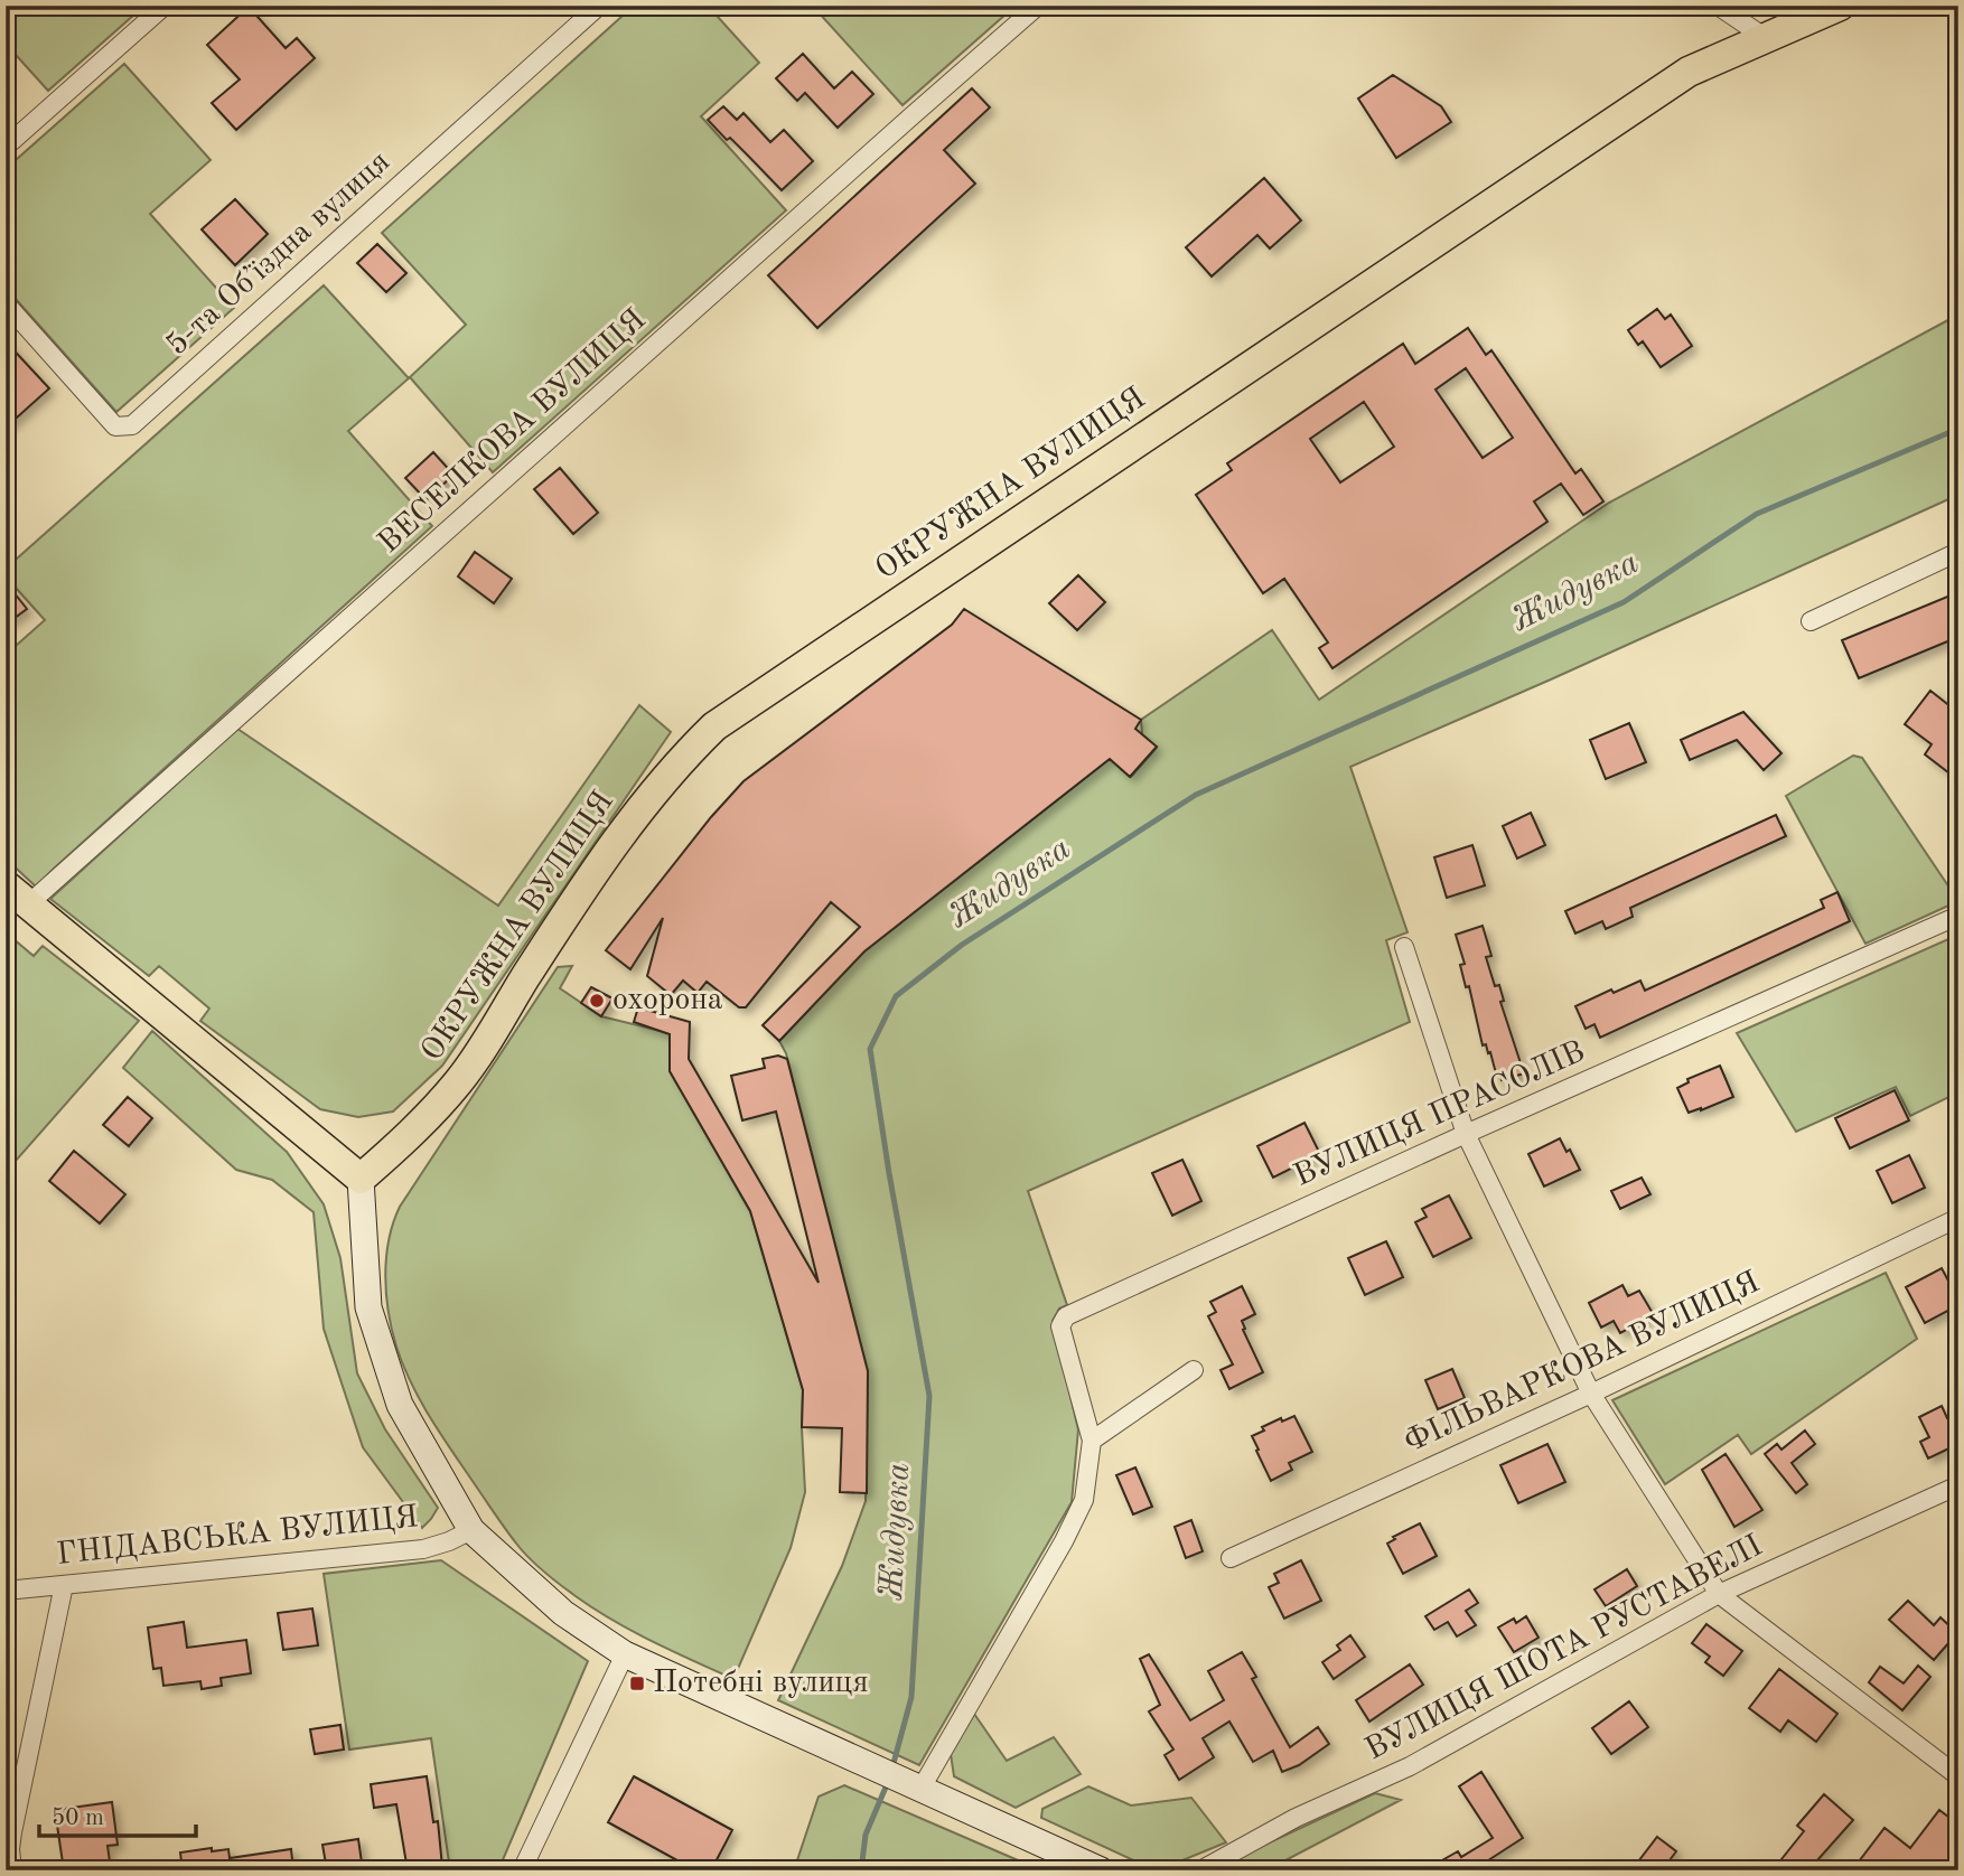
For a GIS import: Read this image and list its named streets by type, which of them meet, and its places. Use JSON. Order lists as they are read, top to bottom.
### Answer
{
  "streets": {
    "main road": ["ОКРУЖНА ВУЛИЦЯ"],
    "street": [
      "5-та Обʼїздна вулиця",
      "ВЕСЕЛКОВА ВУЛИЦЯ",
      "ВУЛИЦЯ ПРАСОЛІВ",
      "ФІЛЬВАРКОВА ВУЛИЦЯ",
      "ГНІДАВСЬКА ВУЛИЦЯ",
      "ВУЛИЦЯ ШОТА РУСТАВЕЛІ"
    ]
  },
  "water": ["Жидувка"],
  "places": {
    "other": ["охорона"],
    "transit": ["Потебні вулиця"]
  },
  "scale_bar": "50 m"
}
